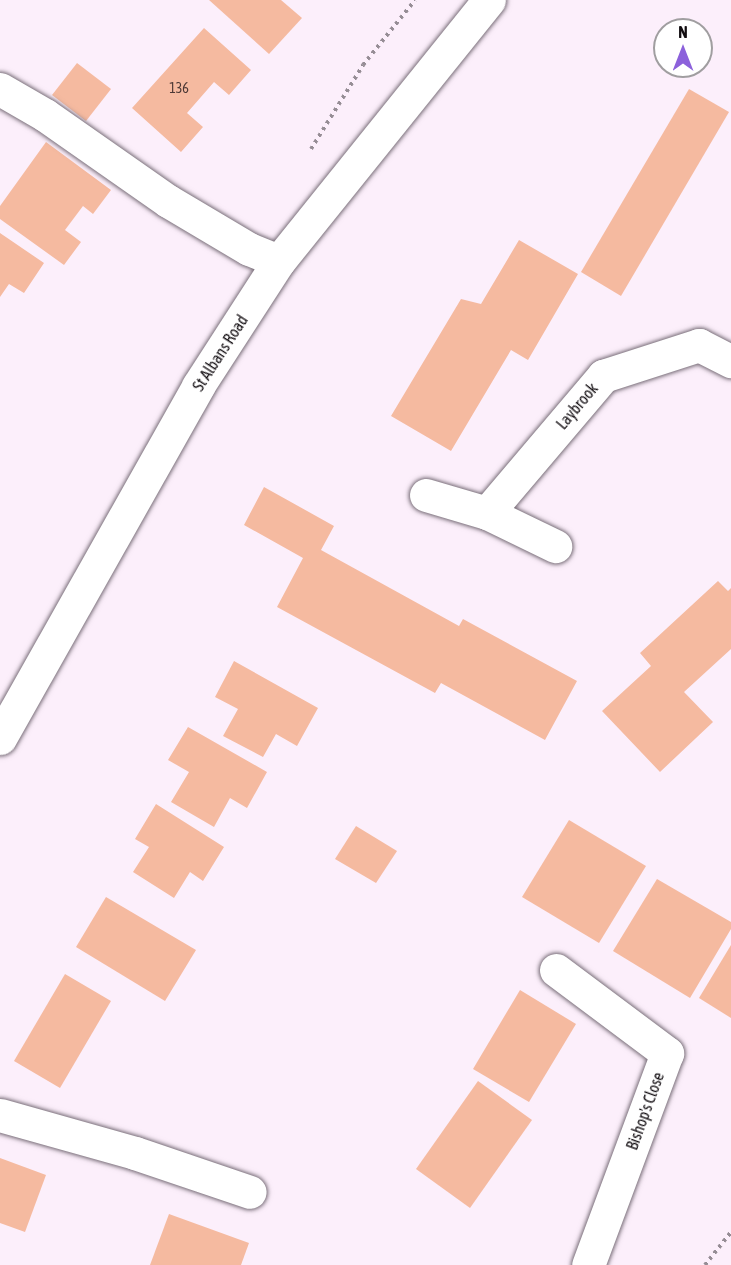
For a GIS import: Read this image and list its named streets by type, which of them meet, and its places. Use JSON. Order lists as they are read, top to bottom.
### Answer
{
  "streets": {
    "main road": ["St Albans Road", "Laybrook", "Bishop's Close"]
  },
  "house_numbers": ["136"],
  "north": "top"
}
